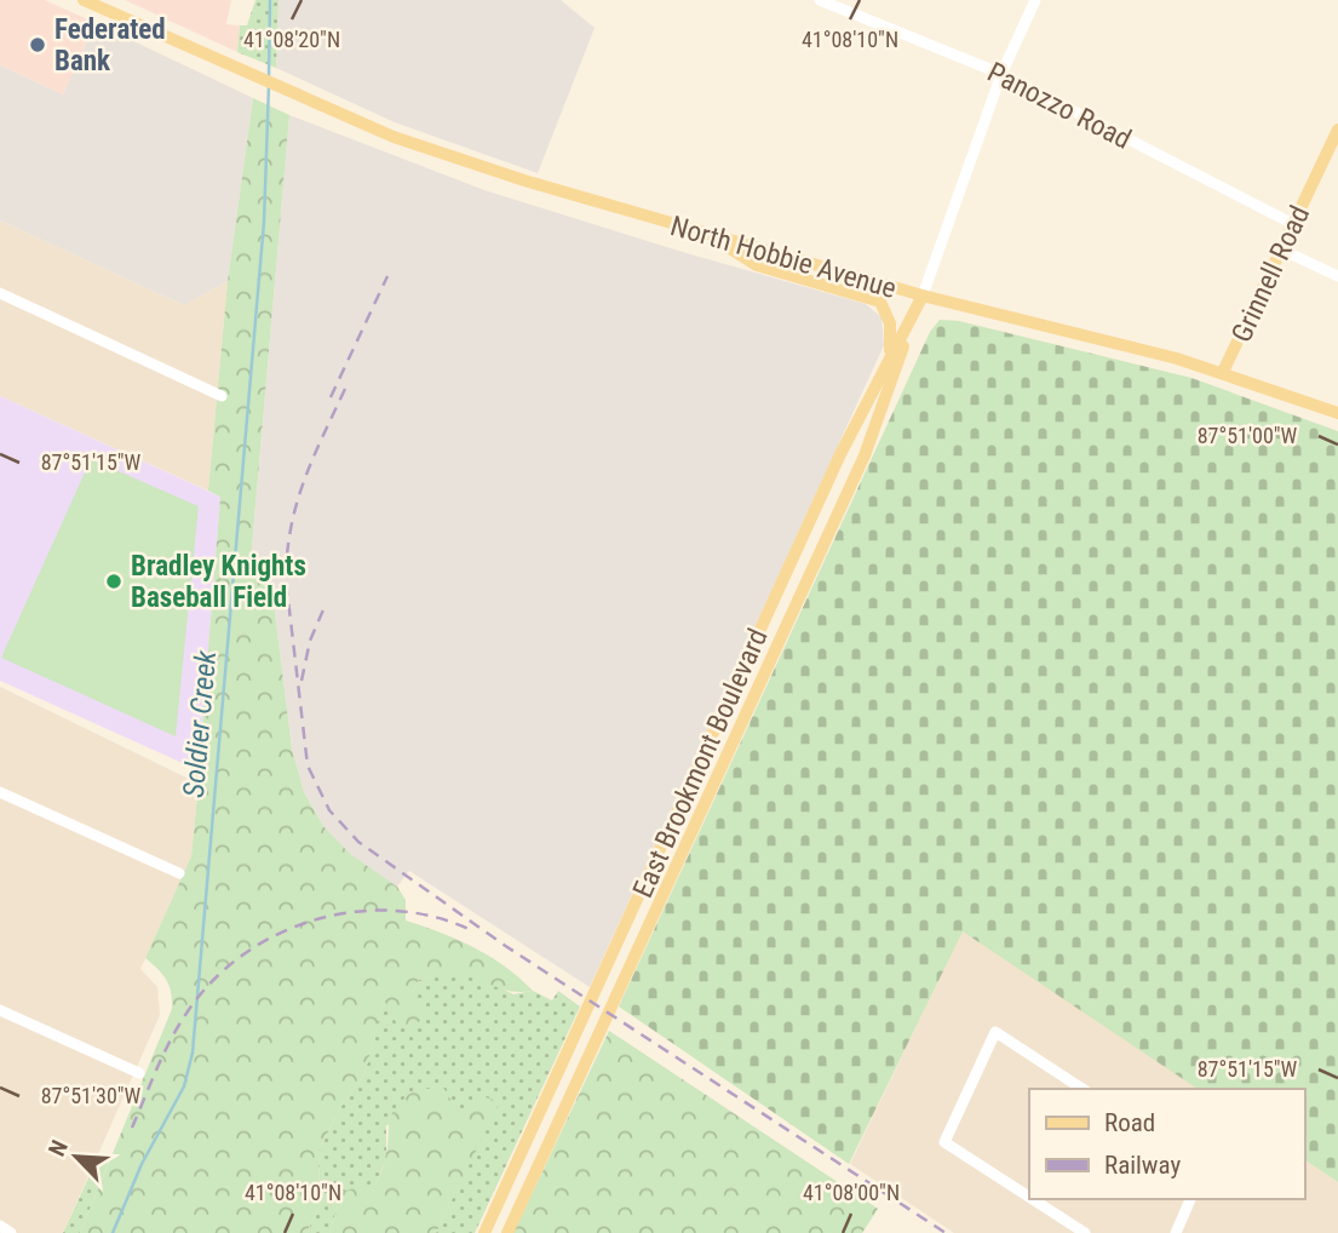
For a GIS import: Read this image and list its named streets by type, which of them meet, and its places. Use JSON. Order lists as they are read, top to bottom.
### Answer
{
  "streets": {
    "main road": ["North Hobbie Avenue", "Grinnell Road", "East Brookmont Boulevard"],
    "street": ["Panozzo Road"]
  },
  "crossings": [
    ["Panozzo Road", "Grinnell Road"],
    ["Panozzo Road", "East Brookmont Boulevard"],
    ["North Hobbie Avenue", "Grinnell Road"],
    ["North Hobbie Avenue", "East Brookmont Boulevard"]
  ],
  "water": ["Soldier Creek"],
  "places": ["Federated Bank", "Bradley Knights Baseball Field"],
  "legend": ["Road", "Railway"],
  "north": "top left",
  "coordinates": [
    "41°08'20\"N",
    "41°08'10\"N",
    "87°51'00\"W",
    "87°51'15\"W",
    "87°51'30\"W",
    "41°08'00\"N"
  ]
}
